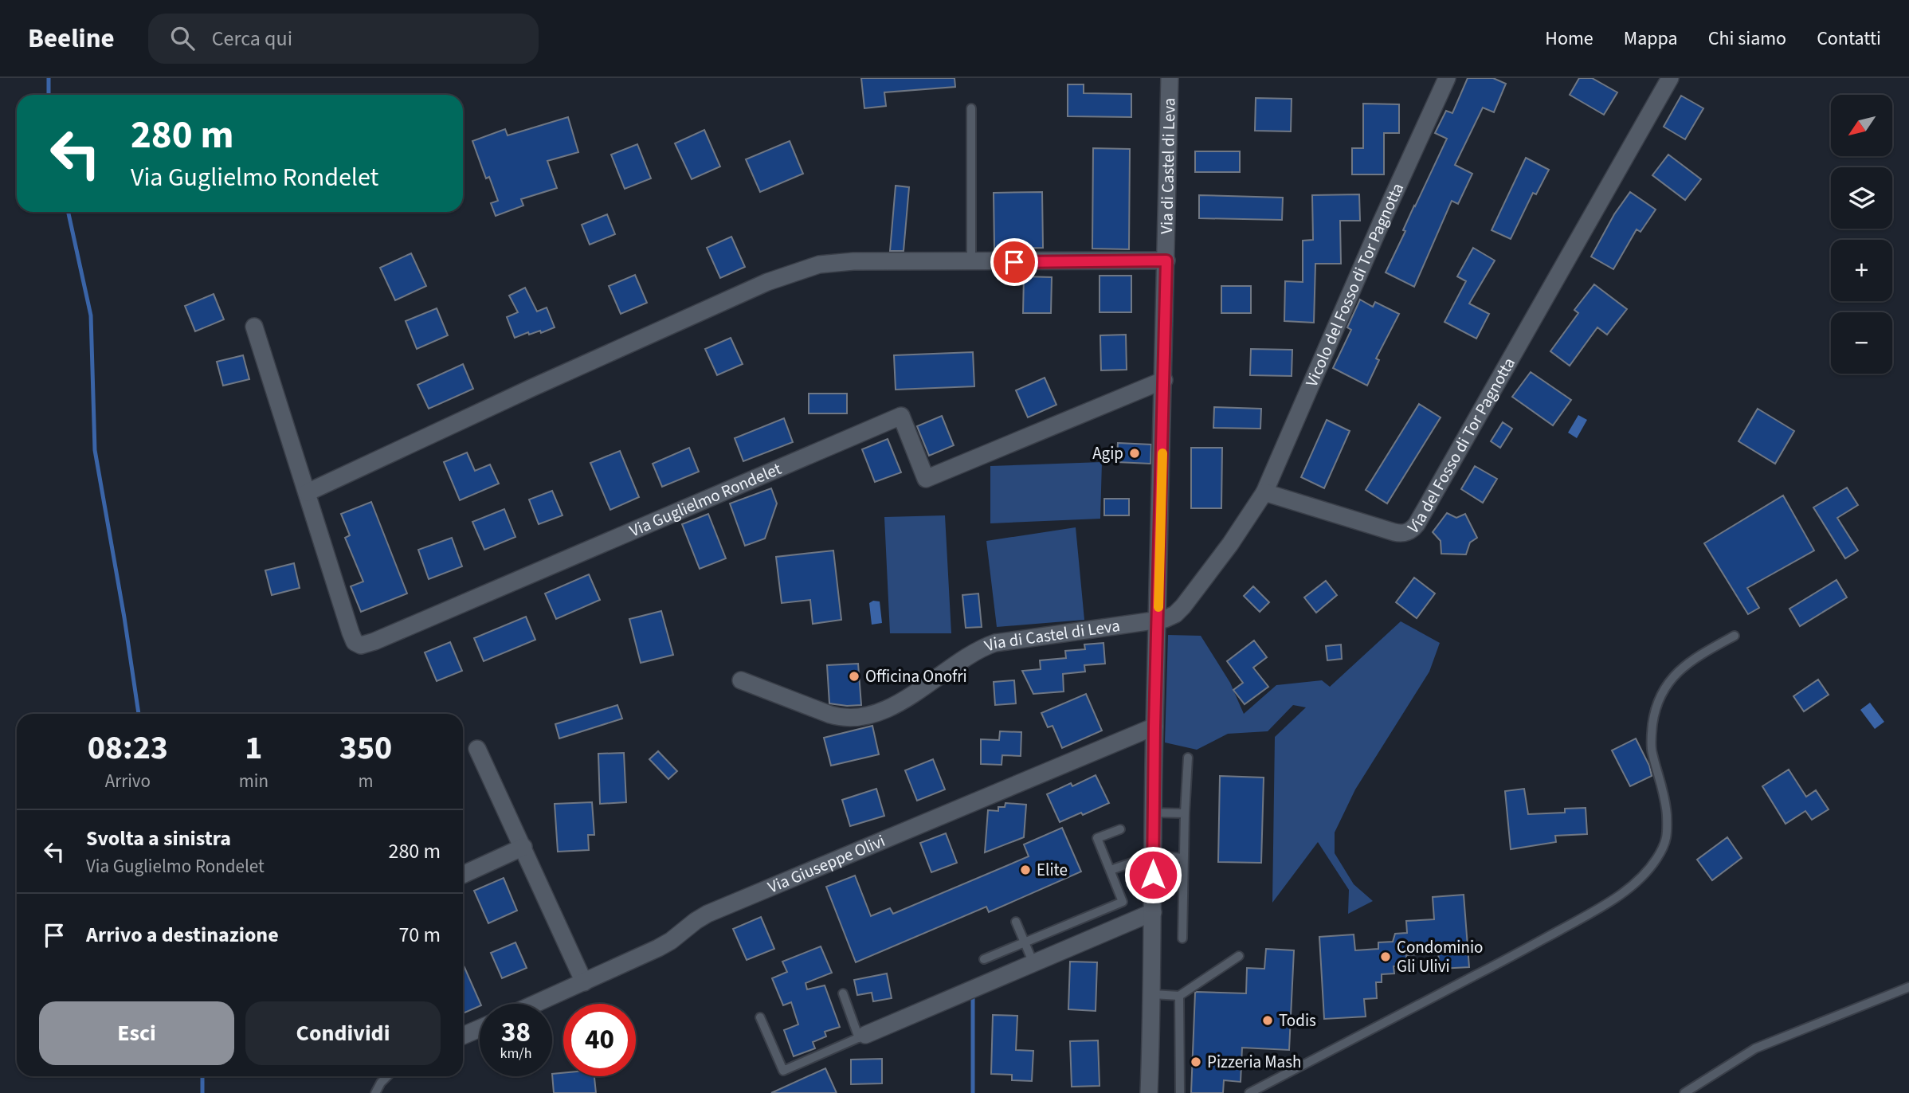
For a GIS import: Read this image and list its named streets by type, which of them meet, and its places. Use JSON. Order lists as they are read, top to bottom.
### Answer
{
  "streets": {
    "street": [
      "Via di Castel di Leva",
      "Vicolo del Fosso di Tor Pagnotta",
      "Via del Fosso di Tor Pagnotta",
      "Via Guglielmo Rondelet",
      "Via Giuseppe Olivi"
    ]
  },
  "crossings": [
    ["Via di Castel di Leva", "Via Guglielmo Rondelet"],
    ["Via di Castel di Leva", "Via Giuseppe Olivi"],
    ["Vicolo del Fosso di Tor Pagnotta", "Via del Fosso di Tor Pagnotta"]
  ],
  "places": [
    "Agip",
    "Officina Onofri",
    "Elite",
    "Condominio Gli Ulivi",
    "Todis",
    "Pizzeria Mash"
  ],
  "north": "bottom left",
  "page": {
    "header": "Beeline",
    "search": "Cerca qui",
    "nav": [
      "Home",
      "Mappa",
      "Chi siamo",
      "Contatti"
    ],
    "map_buttons": ["+", "−"],
    "turn": ["280 m", "Via Guglielmo Rondelet"],
    "eta": [
      "08:23",
      "Arrivo",
      "1",
      "min",
      "350",
      "m"
    ],
    "list": [
      {
        "name": "Svolta a sinistra",
        "note": "Via Guglielmo Rondelet",
        "value": "280 m"
      },
      {
        "name": "Arrivo a destinazione",
        "value": "70 m"
      }
    ],
    "buttons": ["Esci", "Condividi"],
    "speed": "38 km/h",
    "limit": "40"
  }
}
